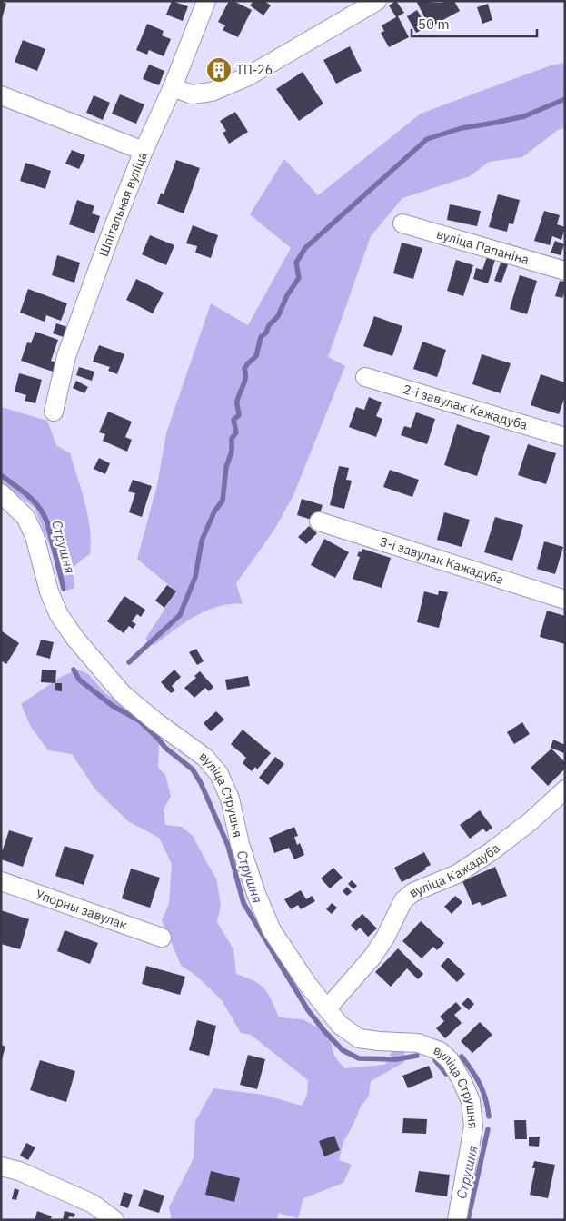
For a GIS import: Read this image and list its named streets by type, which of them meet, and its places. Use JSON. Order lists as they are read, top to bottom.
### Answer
{
  "streets": {
    "street": [
      "Шпітальная вуліца",
      "вуліца Папаніна",
      "2-і завулак Кажадуба",
      "3-і завулак Кажадуба",
      "вуліца Струшня",
      "вуліца Кажадуба",
      "Упорны завулак"
    ]
  },
  "crossings": [
    ["вуліца Струшня", "вуліца Кажадуба"]
  ],
  "water": ["Струшня"],
  "places": {
    "building": ["ТП-26"]
  },
  "scale_bar": "50 m"
}
